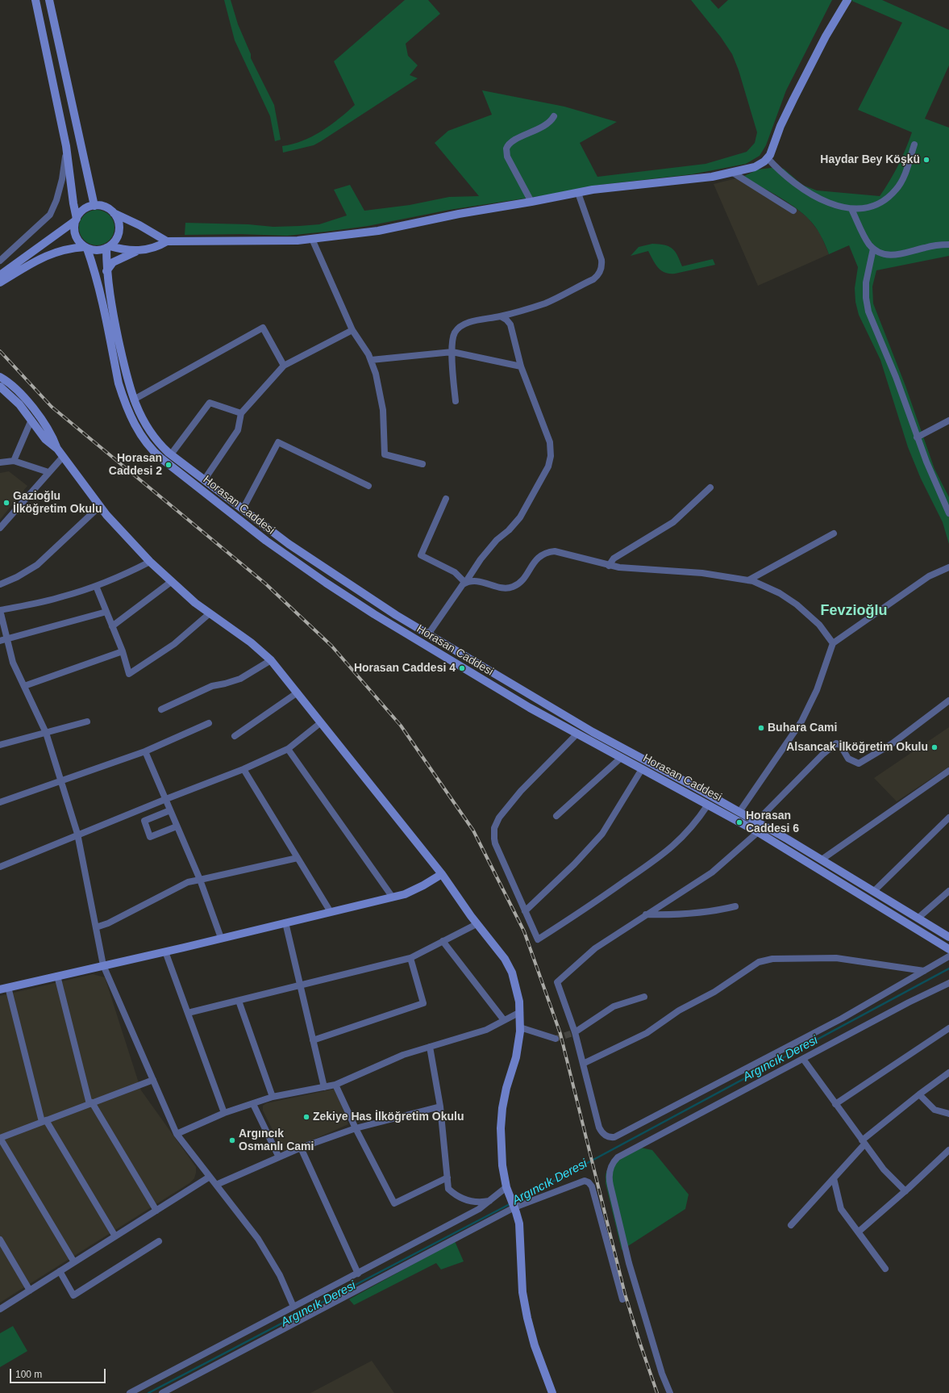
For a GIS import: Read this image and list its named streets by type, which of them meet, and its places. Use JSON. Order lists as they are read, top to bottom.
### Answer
{
  "streets": {
    "street": ["Horasan Caddesi"]
  },
  "districts": ["Fevzioğlu"],
  "water": ["Argıncık Deresi"],
  "places": [
    "Haydar Bey Köşkü",
    "Horasan Caddesi 2",
    "Gazioğlu İlköğretim Okulu",
    "Horasan Caddesi 4",
    "Buhara Cami",
    "Alsancak İlköğretim Okulu",
    "Horasan Caddesi 6",
    "Zekiye Has İlköğretim Okulu",
    "Argıncık Osmanlı Cami"
  ],
  "scale_bar": "100 m"
}
